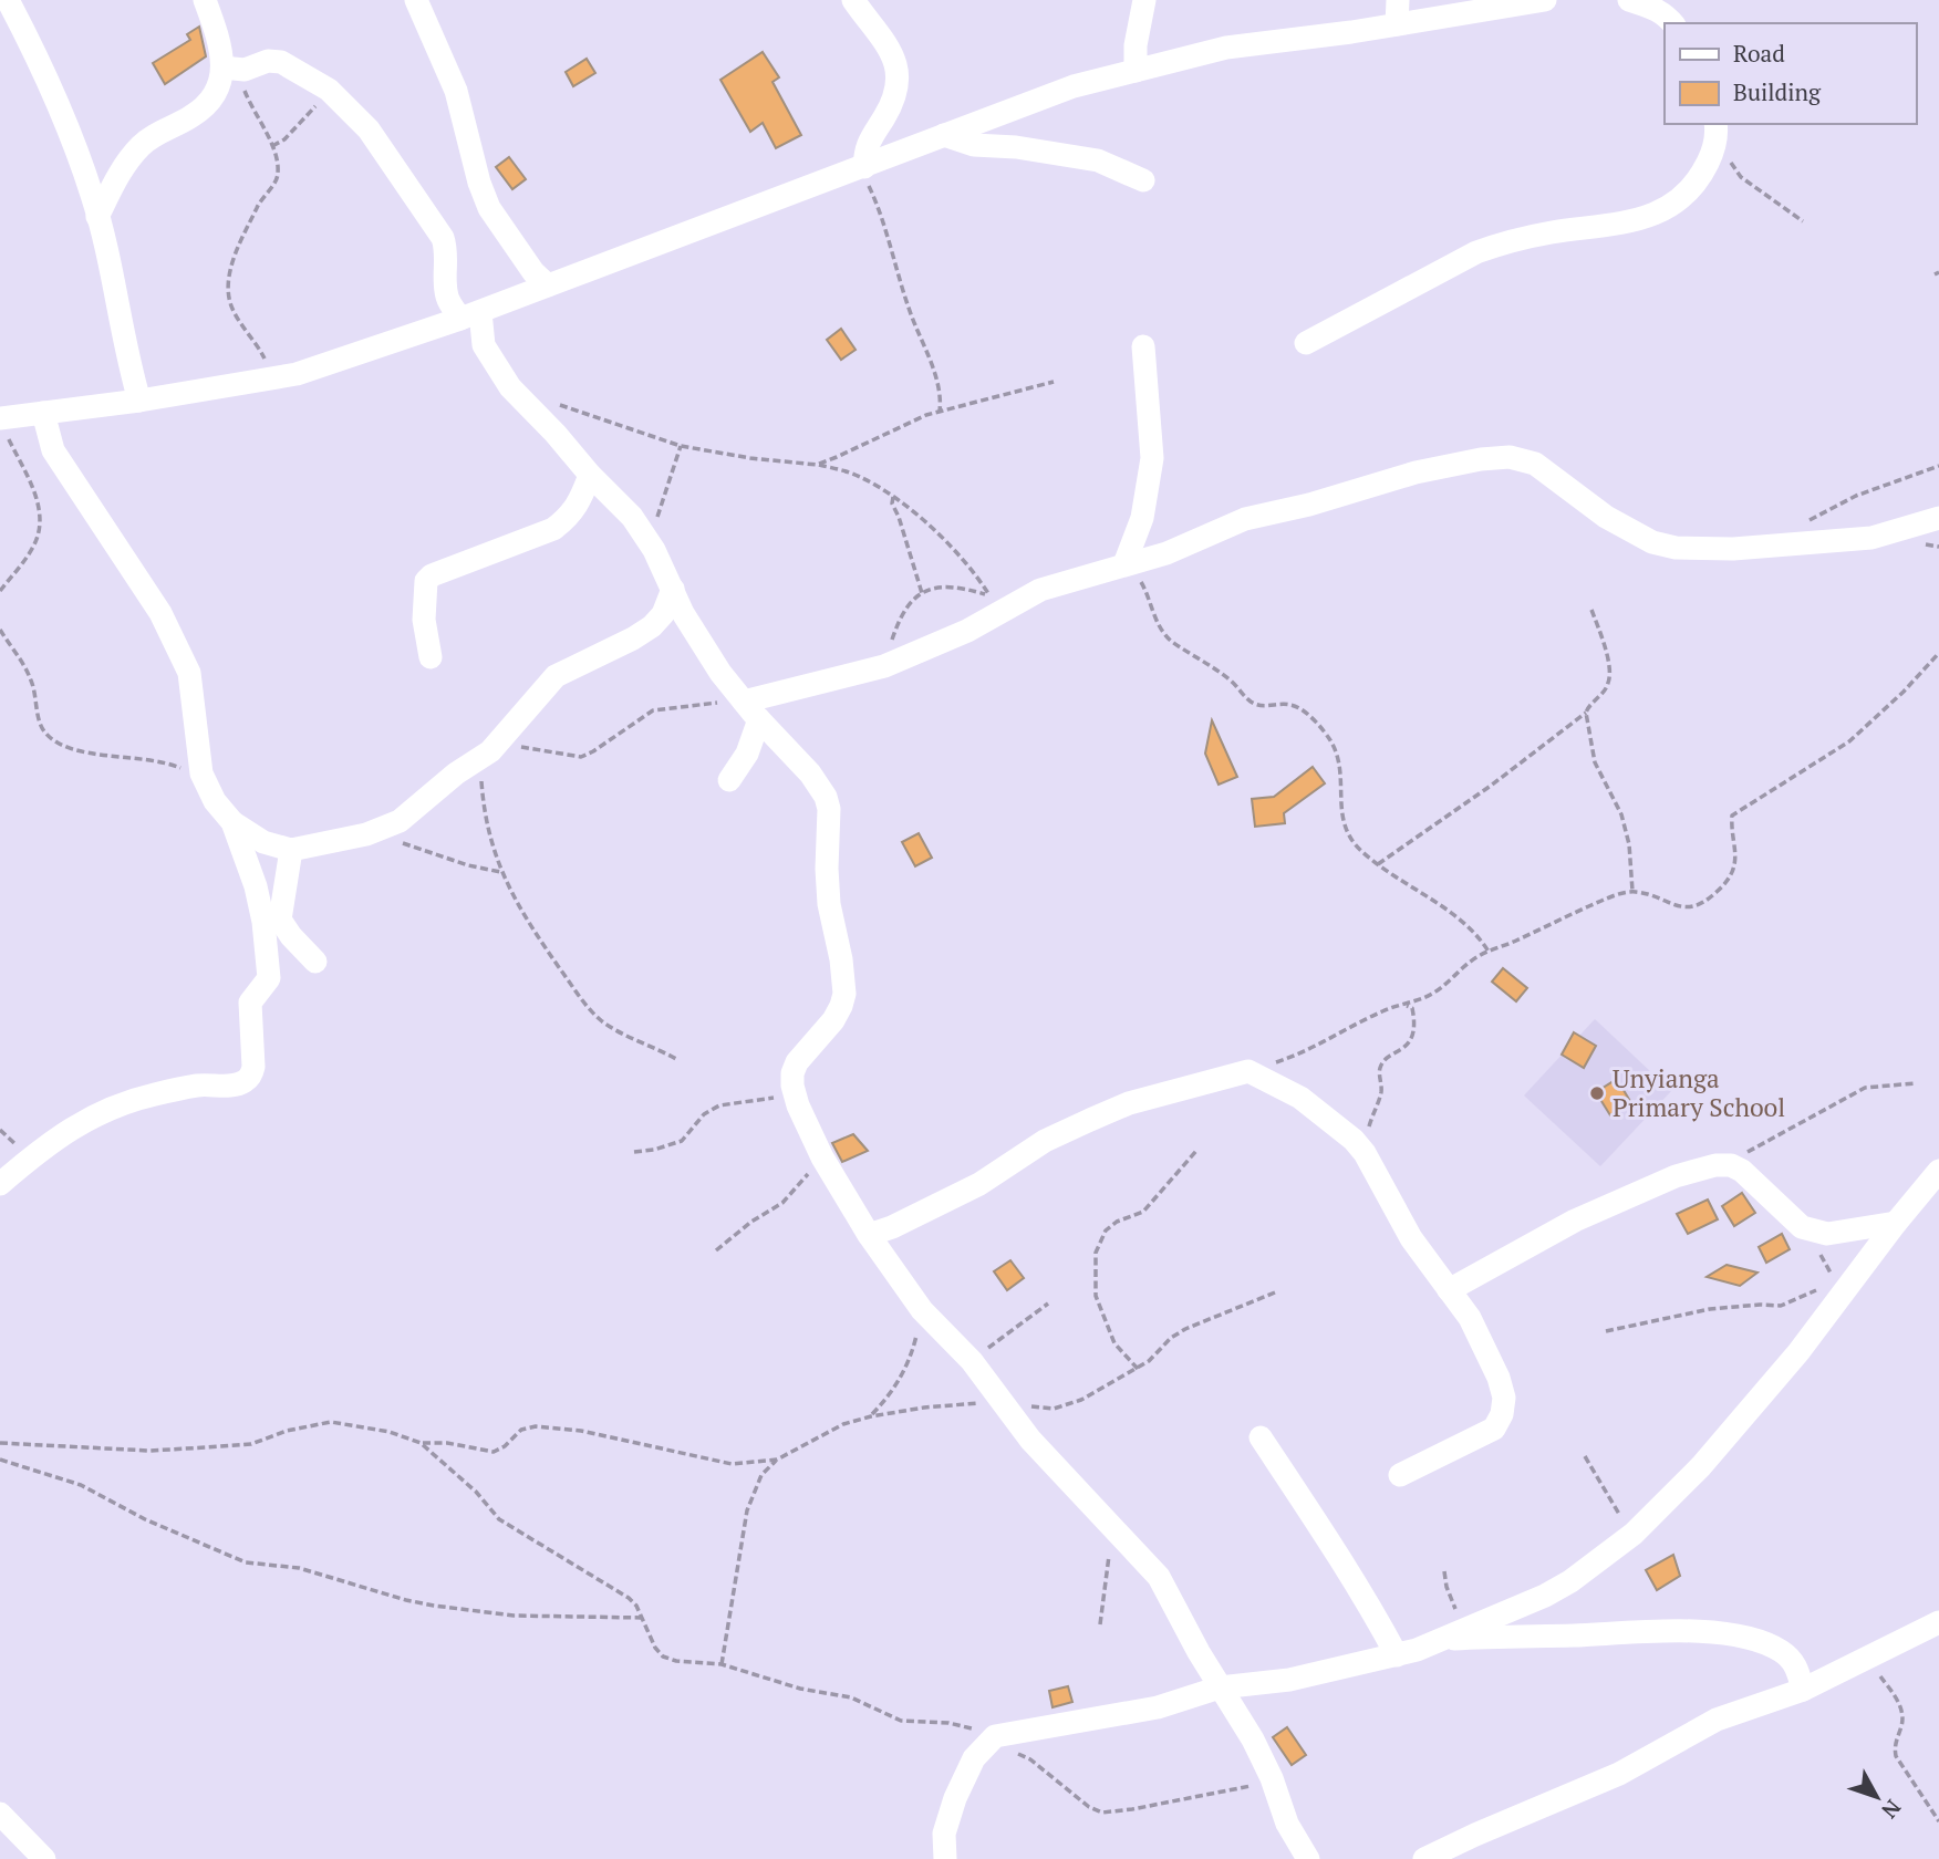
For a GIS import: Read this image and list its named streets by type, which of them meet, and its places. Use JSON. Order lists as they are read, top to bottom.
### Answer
{
  "places": ["Unyianga Primary School"],
  "legend": ["Road", "Building"],
  "north": "bottom right"
}
